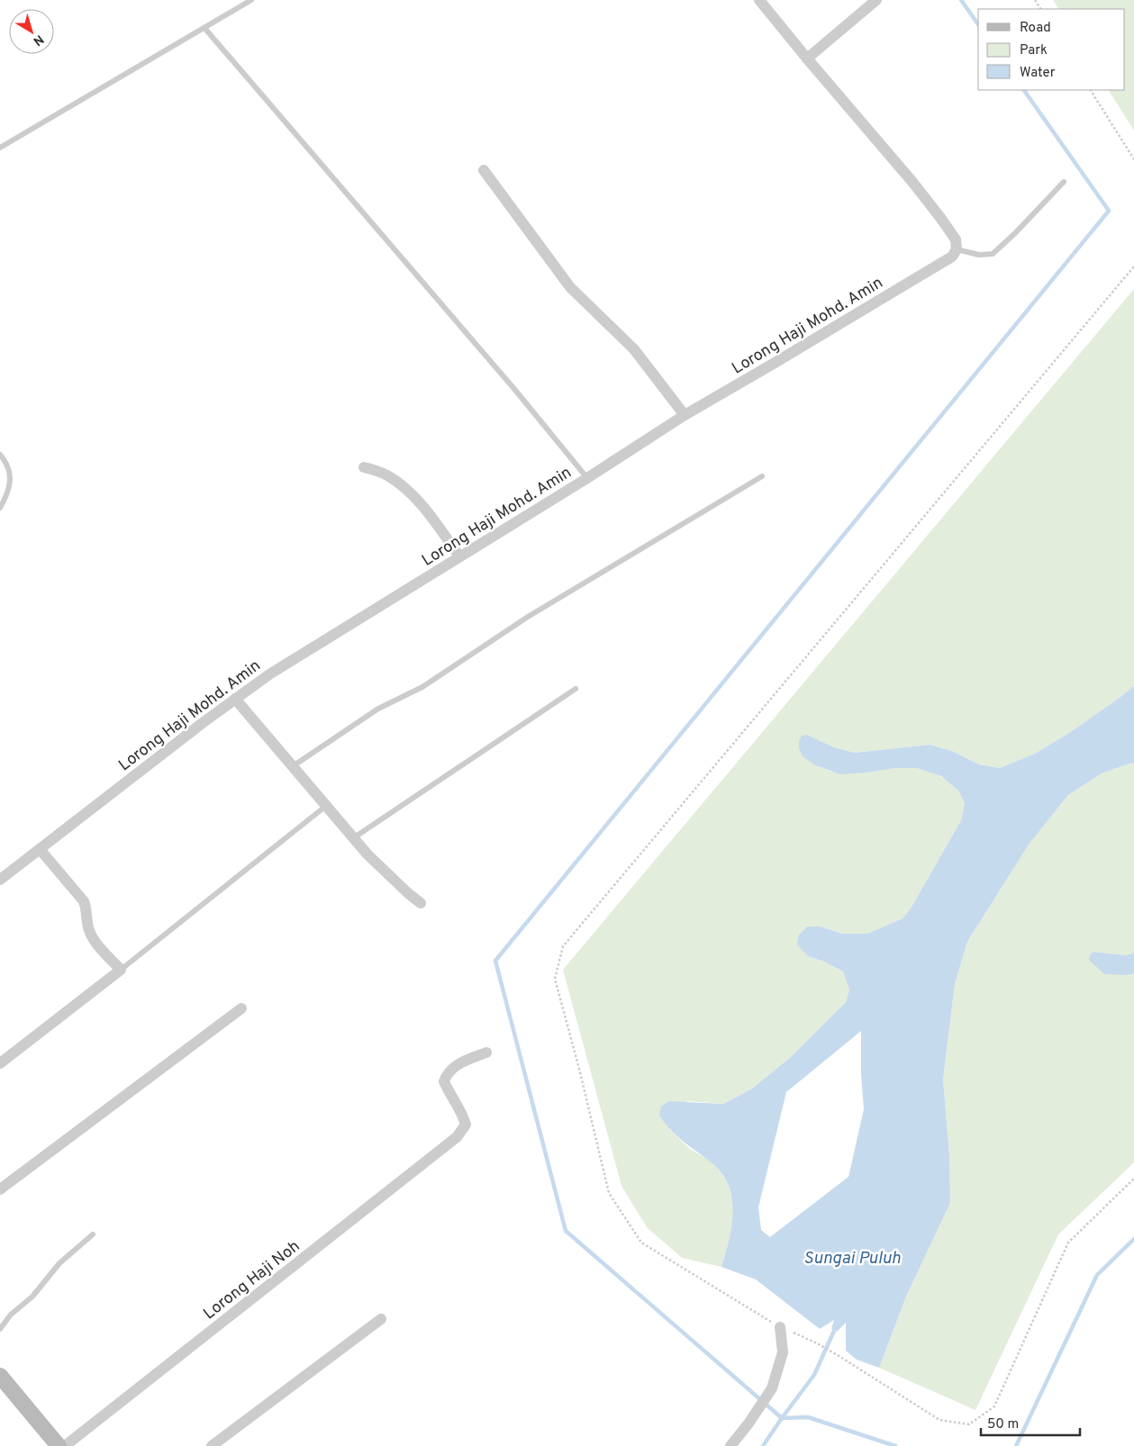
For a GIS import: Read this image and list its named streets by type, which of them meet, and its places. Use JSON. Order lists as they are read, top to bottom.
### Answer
{
  "streets": {
    "street": ["Lorong Haji Mohd. Amin", "Lorong Haji Noh"]
  },
  "water": ["Sungai Puluh"],
  "legend": ["Road", "Park", "Water"],
  "scale_bar": "50 m",
  "north": "bottom right"
}
